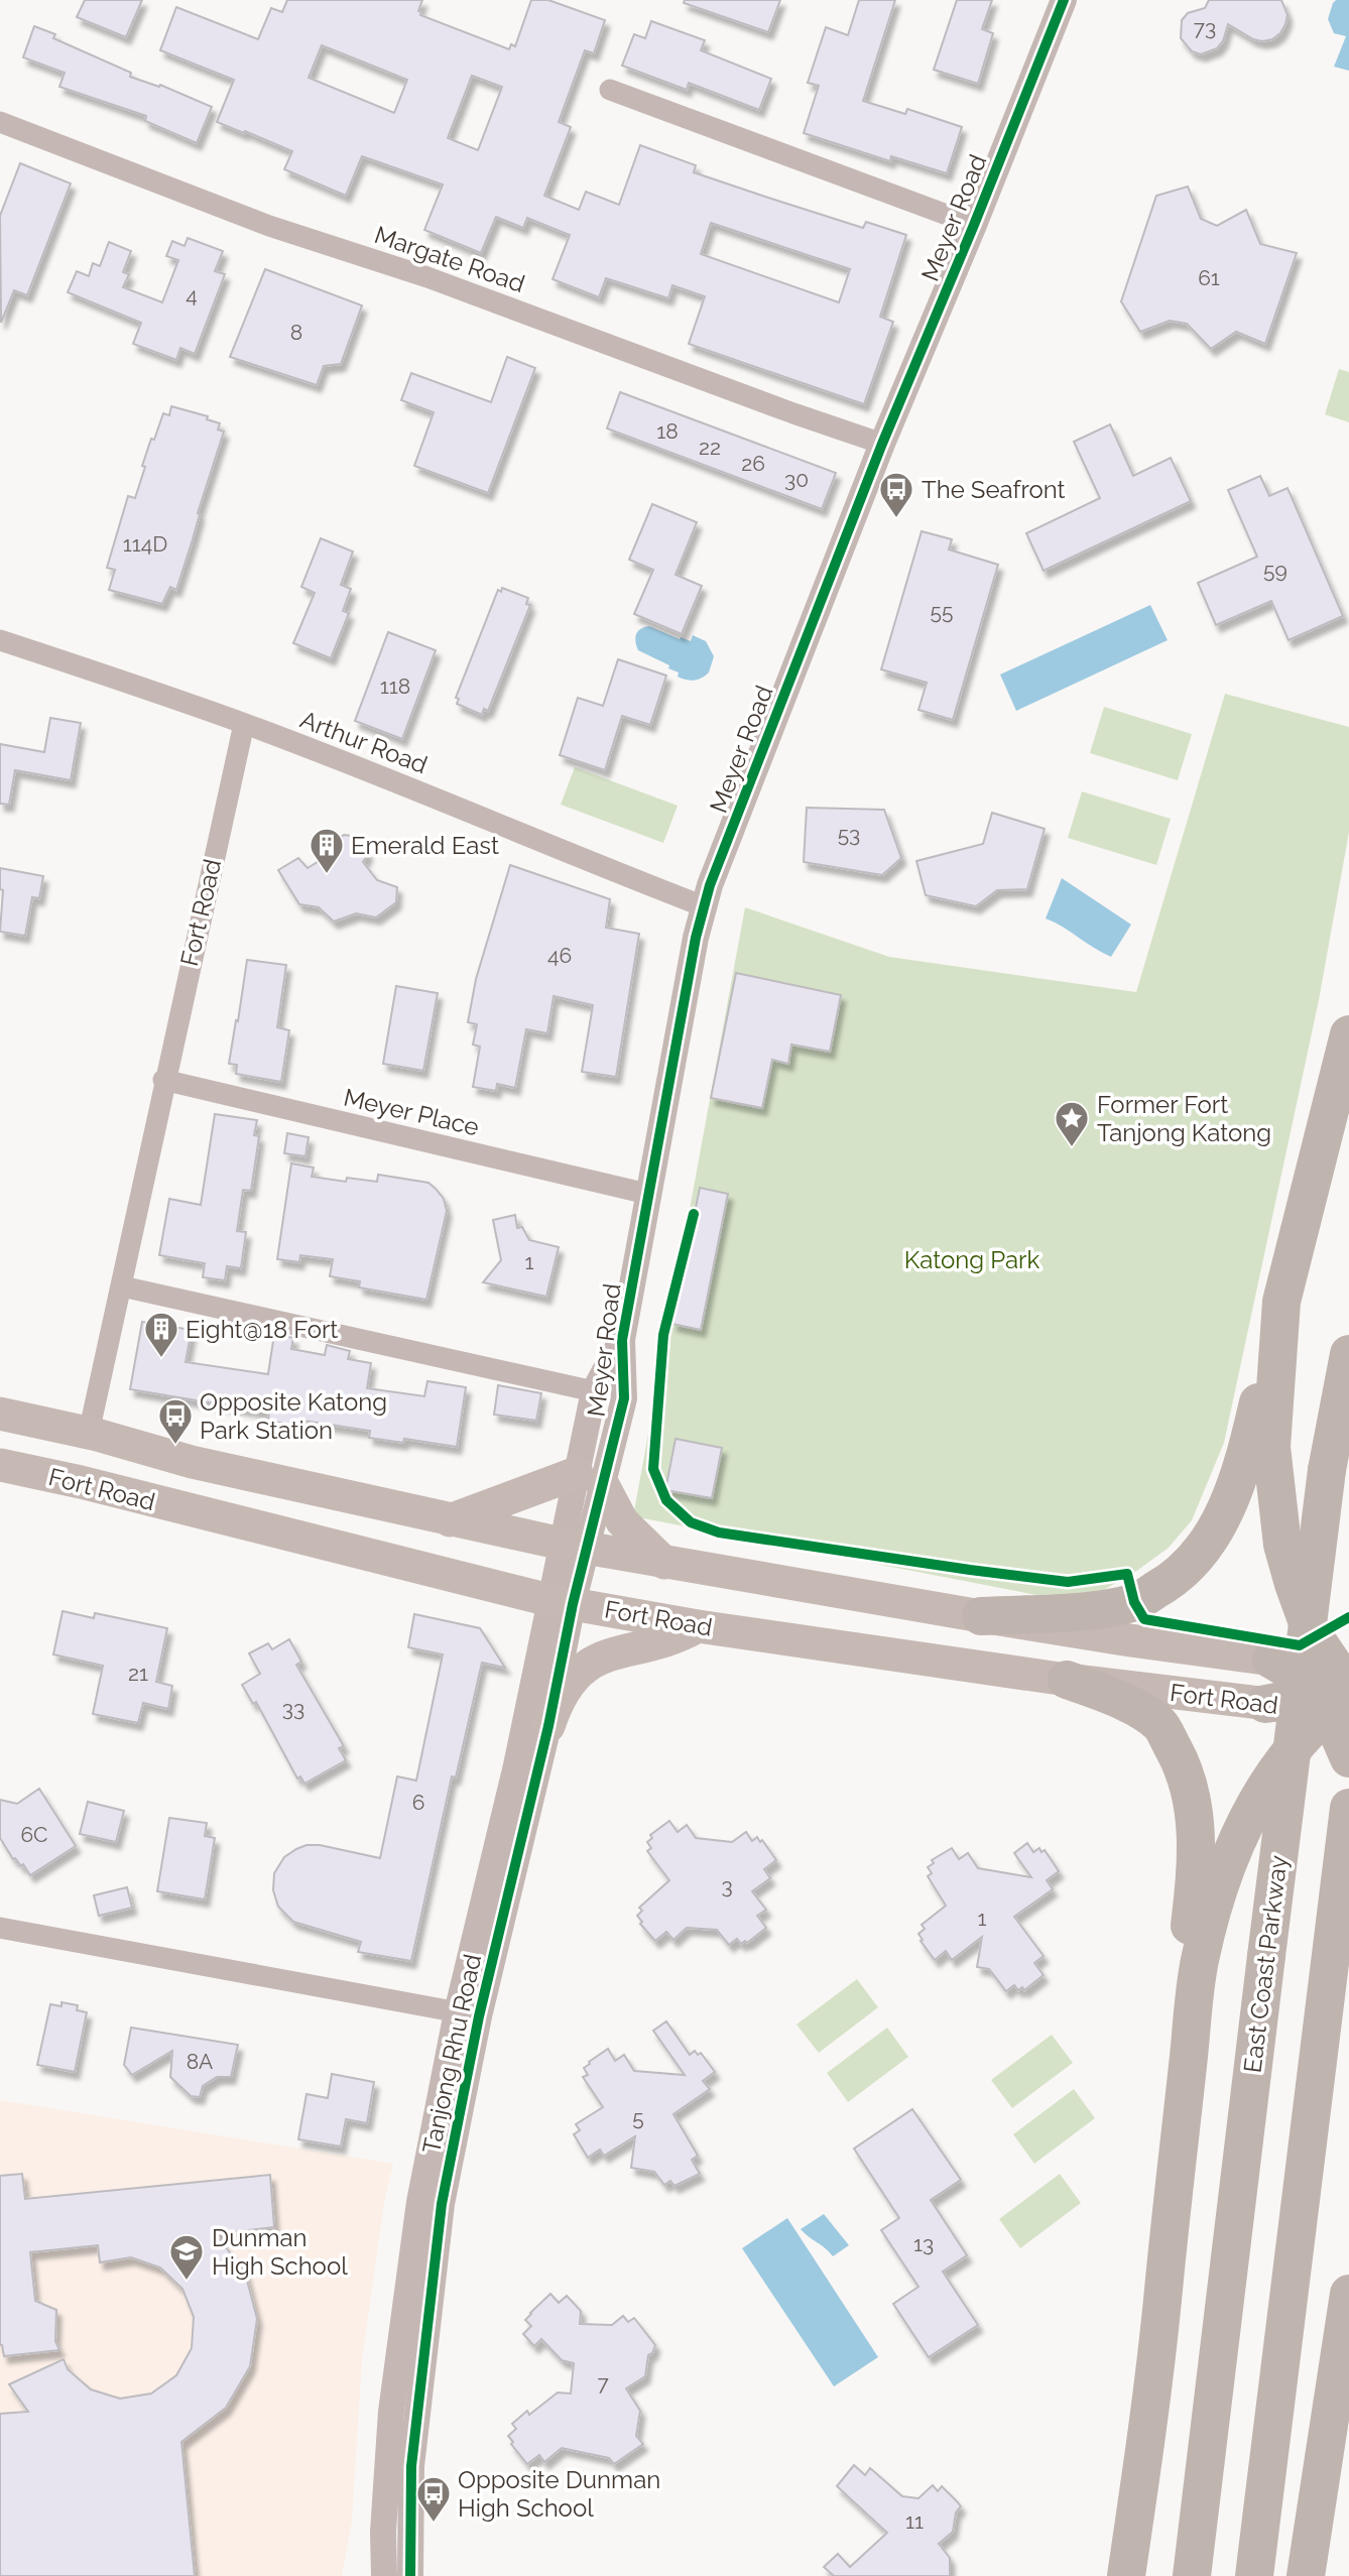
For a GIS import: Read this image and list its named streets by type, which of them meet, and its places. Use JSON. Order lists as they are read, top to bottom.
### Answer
{
  "streets": {
    "highway": ["East Coast Parkway"],
    "main road": ["Fort Road"],
    "street": [
      "Meyer Road",
      "Margate Road",
      "Arthur Road",
      "Meyer Place",
      "Tanjong Rhu Road"
    ]
  },
  "crossings": [
    ["Meyer Road", "Margate Road"],
    ["Meyer Road", "Arthur Road"],
    ["Meyer Road", "Fort Road"],
    ["Meyer Road", "Meyer Place"],
    ["Meyer Road", "Tanjong Rhu Road"],
    ["Arthur Road", "Fort Road"],
    ["Fort Road", "Meyer Place"],
    ["Fort Road", "Tanjong Rhu Road"]
  ],
  "parks": ["Katong Park"],
  "places": {
    "bus stop": ["The Seafront", "Opposite Katong Park Station", "Opposite Dunman High School"],
    "building": ["Emerald East", "Eight@18 Fort"],
    "place": ["Former Fort Tanjong Katong"],
    "school or university": ["Dunman High School"]
  },
  "house_numbers": [
    "73",
    "61",
    "4",
    "8",
    "18",
    "22",
    "26",
    "30",
    "114D",
    "59",
    "55",
    "118",
    "53",
    "46",
    "1",
    "21",
    "33",
    "6",
    "6C",
    "3",
    "1",
    "8A",
    "5",
    "13",
    "7",
    "11"
  ]
}
